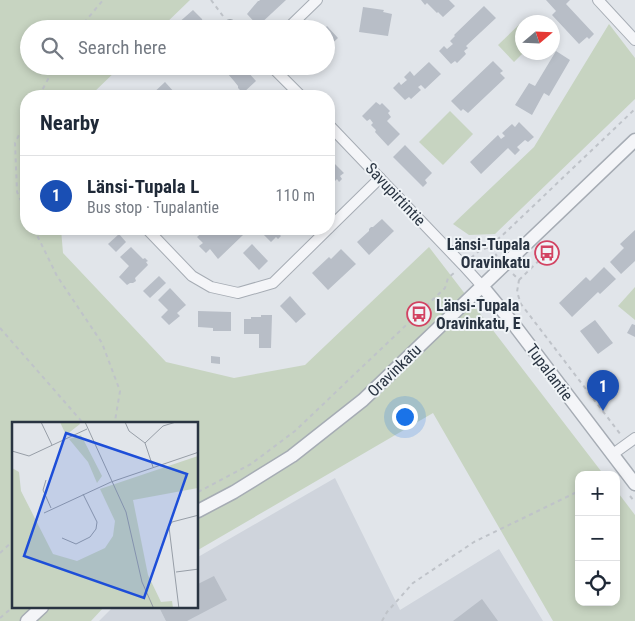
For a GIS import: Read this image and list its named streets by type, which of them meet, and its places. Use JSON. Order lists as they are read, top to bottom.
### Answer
{
  "streets": {
    "street": ["Savupirtintie", "Oravinkatu", "Tupalantie"]
  },
  "crossings": [
    ["Savupirtintie", "Oravinkatu"],
    ["Savupirtintie", "Tupalantie"],
    ["Oravinkatu", "Tupalantie"]
  ],
  "places": {
    "bus stop": ["Länsi-Tupala Oravinkatu", "Länsi-Tupala Oravinkatu, E"]
  },
  "north": "right",
  "page": {
    "search": "Search here",
    "heading": "Nearby",
    "list": [
      {
        "mark": "1",
        "name": "Länsi-Tupala L",
        "note": "Bus stop · Tupalantie",
        "value": "110 m"
      }
    ],
    "pins": "1",
    "map_buttons": ["+", "−"]
  }
}
